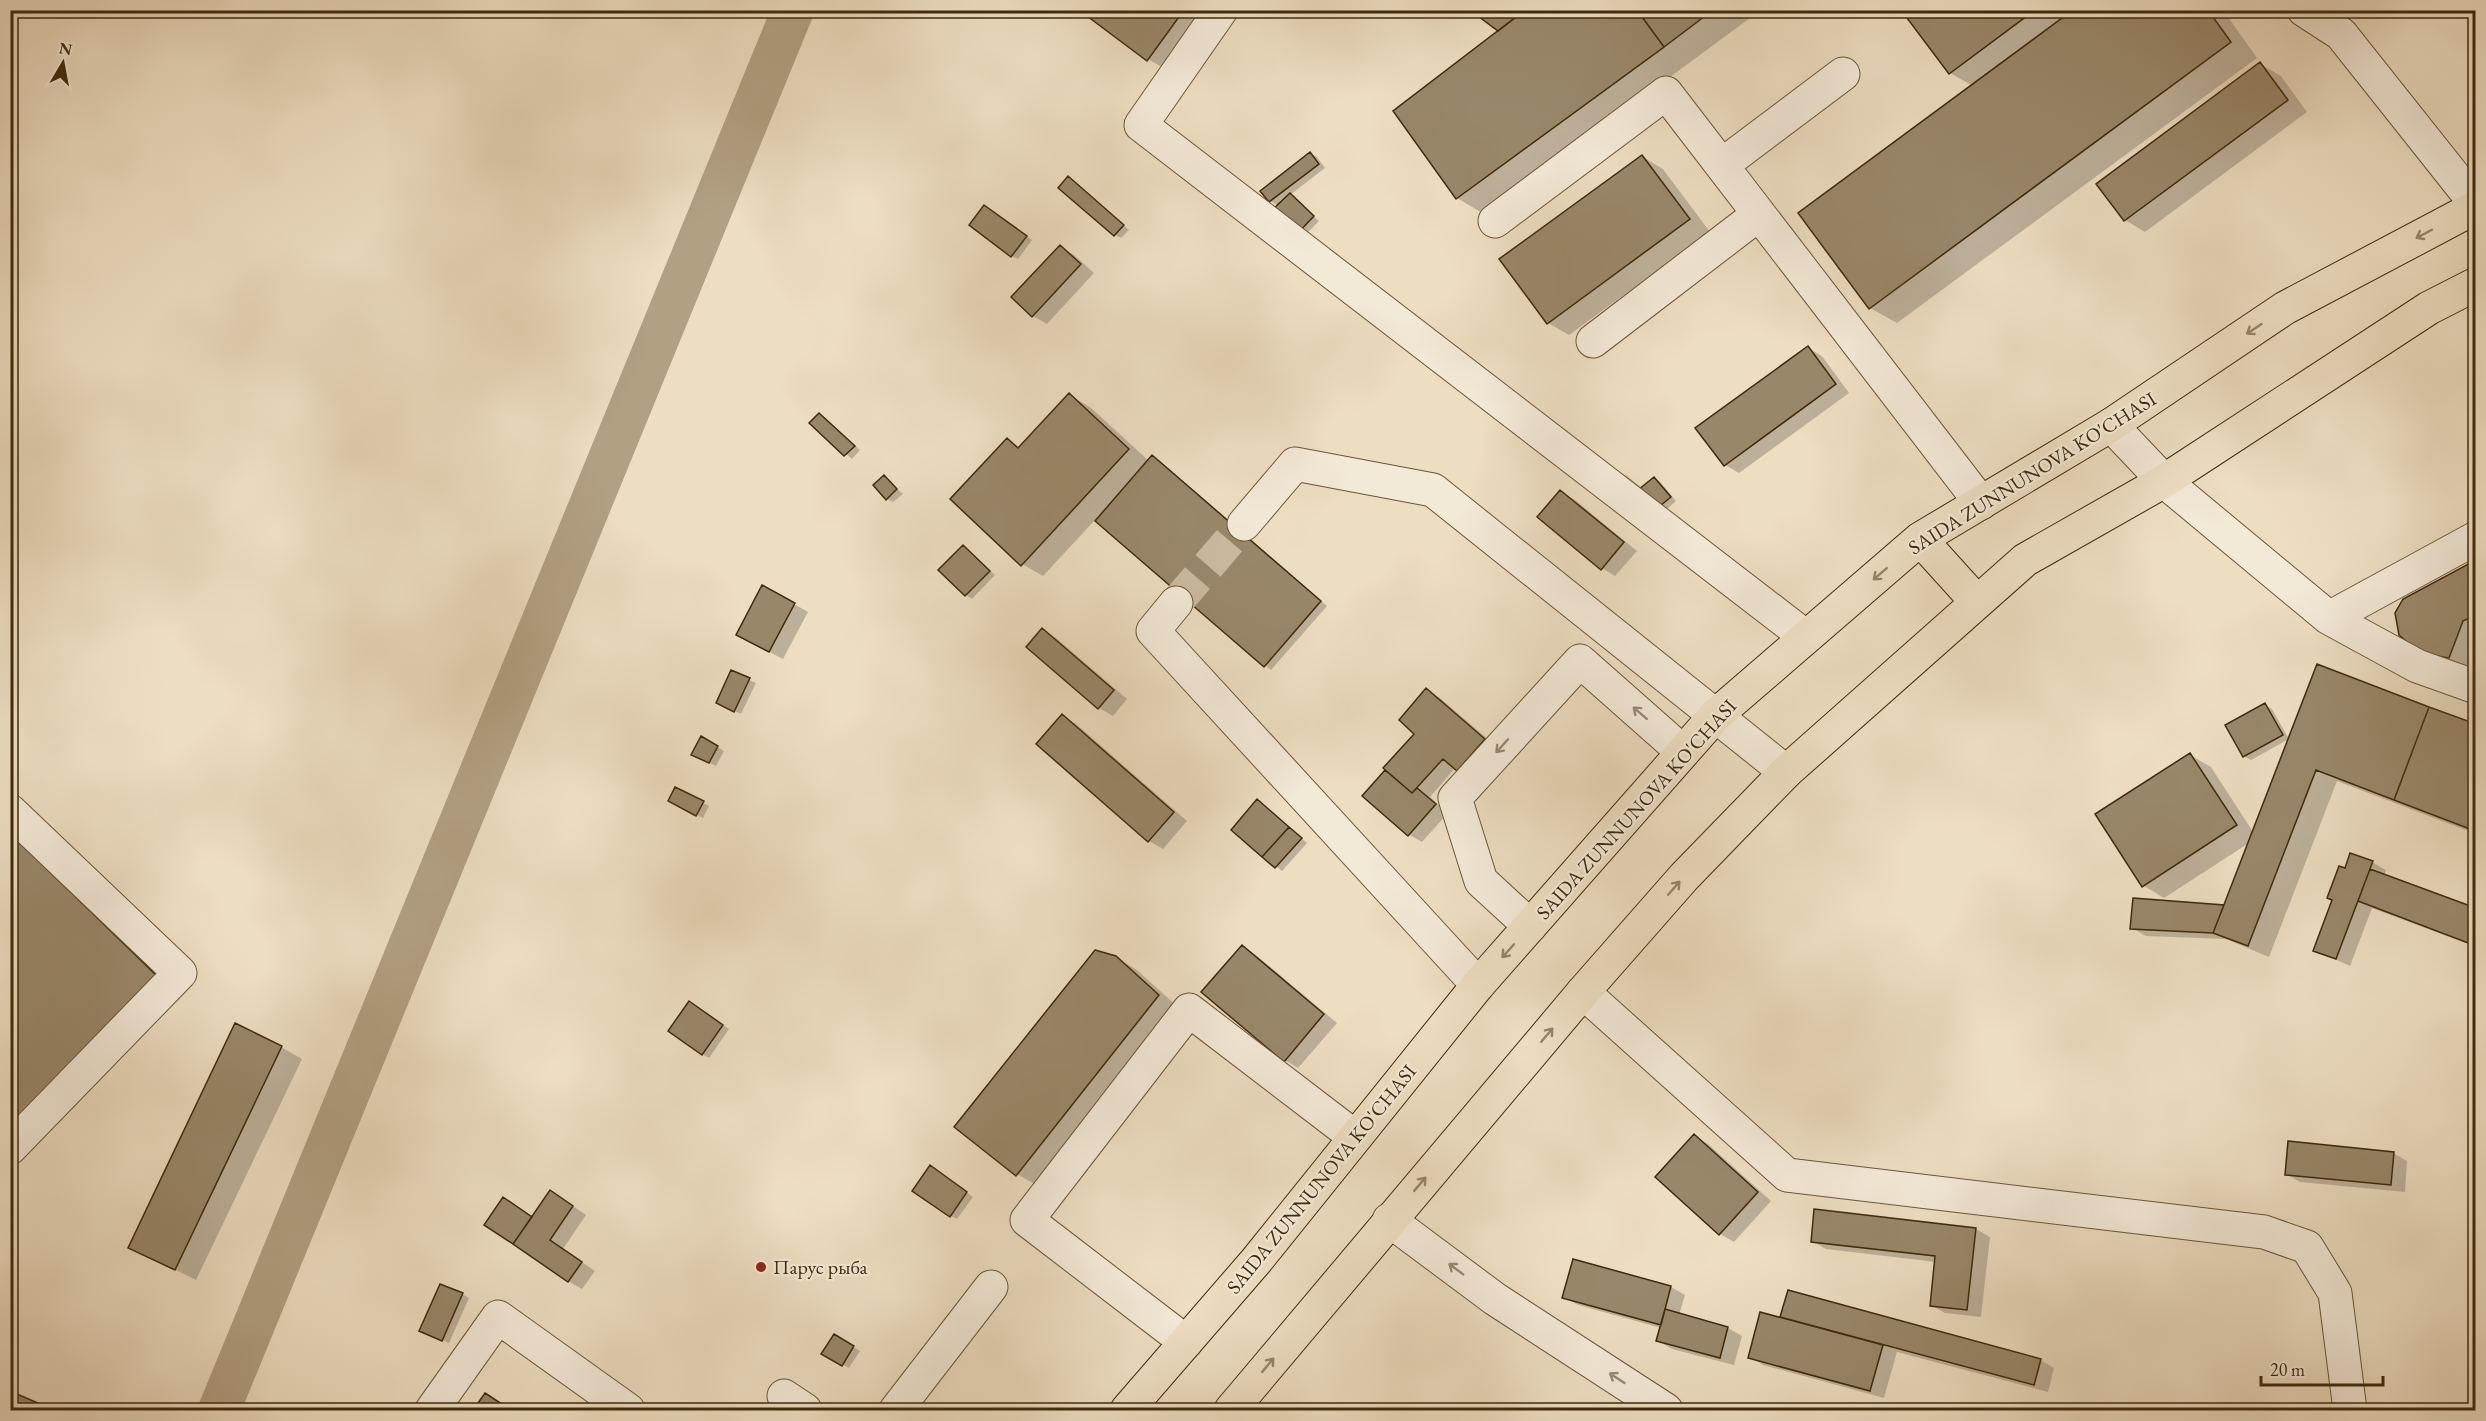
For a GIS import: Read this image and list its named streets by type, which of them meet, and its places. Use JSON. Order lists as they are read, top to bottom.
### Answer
{
  "streets": {
    "main road": ["SAIDA ZUNNUNOVA KO'CHASI"]
  },
  "places": ["Парус рыба"],
  "scale_bar": "20 m",
  "north": "top"
}
